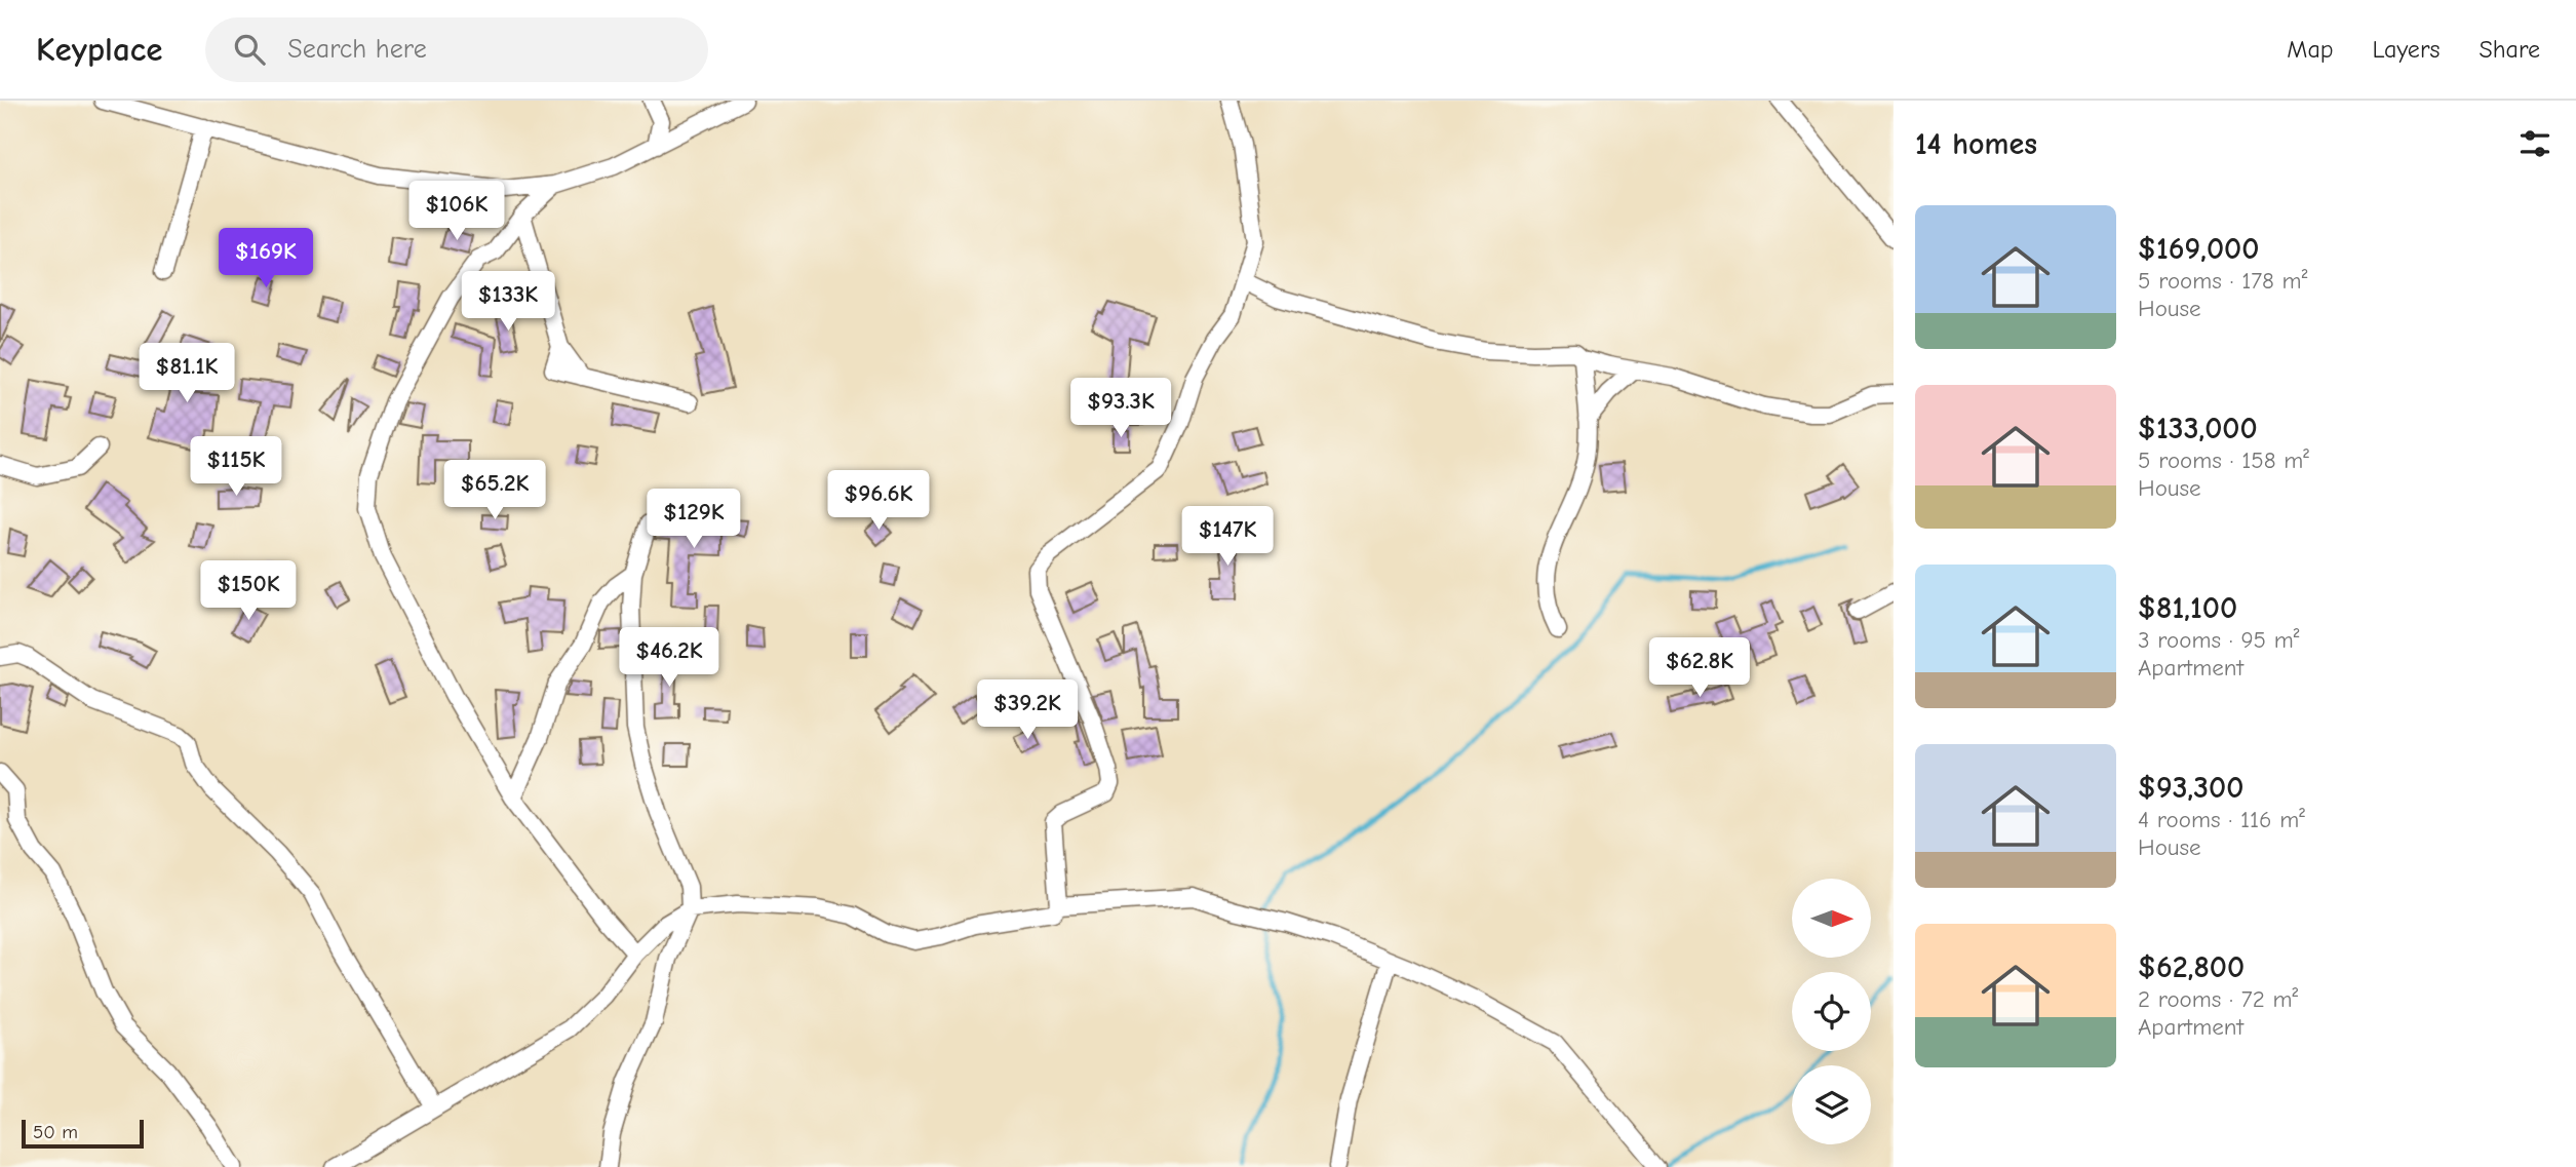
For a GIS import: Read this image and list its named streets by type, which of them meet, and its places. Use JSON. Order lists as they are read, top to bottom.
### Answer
{
  "scale_bar": "50 m",
  "north": "right",
  "page": {
    "header": "Keyplace",
    "search": "Search here",
    "nav": ["Map", "Layers", "Share"],
    "heading": "14 homes",
    "price": [
      "$106K",
      "$169K",
      "$133K",
      "$81.1K",
      "$93.3K",
      "$115K",
      "$65.2K",
      "$96.6K",
      "$129K",
      "$147K",
      "$150K",
      "$46.2K",
      "$62.8K",
      "$39.2K"
    ],
    "list": [
      {
        "name": "$169,000",
        "note": "5 rooms · 178 m² · House"
      },
      {
        "name": "$133,000",
        "note": "5 rooms · 158 m² · House"
      },
      {
        "name": "$81,100",
        "note": "3 rooms · 95 m² · Apartment"
      },
      {
        "name": "$93,300",
        "note": "4 rooms · 116 m² · House"
      },
      {
        "name": "$62,800",
        "note": "2 rooms · 72 m² · Apartment"
      }
    ],
    "scale": "50 m"
  }
}
